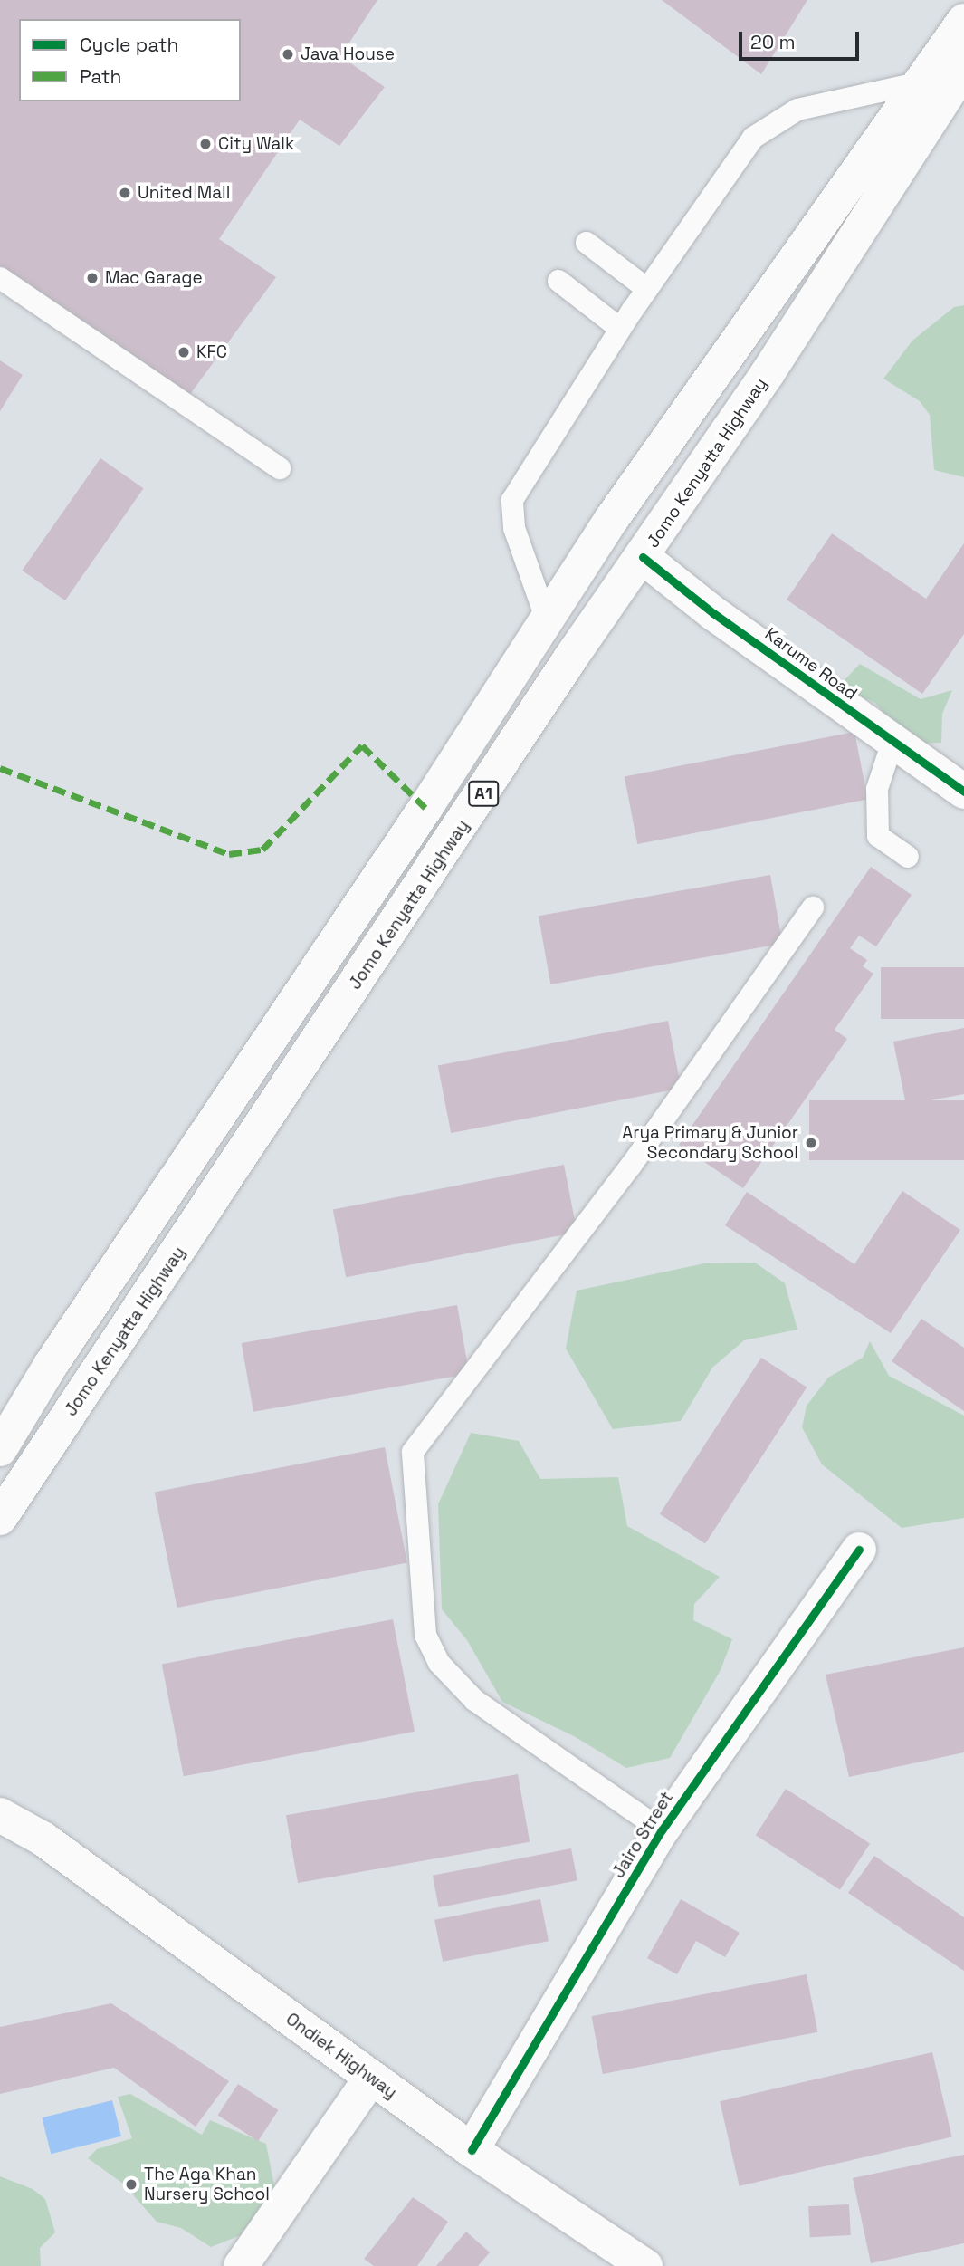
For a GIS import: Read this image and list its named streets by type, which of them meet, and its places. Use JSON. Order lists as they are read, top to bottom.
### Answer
{
  "streets": {
    "main road": [
      "Jomo Kenyatta Highway",
      "Karume Road",
      "A1",
      "Jairo Street",
      "Ondiek Highway"
    ]
  },
  "crossings": [
    ["Jomo Kenyatta Highway", "Karume Road"],
    ["Jairo Street", "Ondiek Highway"]
  ],
  "places": [
    "Java House",
    "City Walk",
    "United Mall",
    "Mac Garage",
    "KFC",
    "Arya Primary & Junior Secondary School",
    "The Aga Khan Nursery School"
  ],
  "legend": ["Cycle path", "Path"],
  "scale_bar": "20 m"
}
